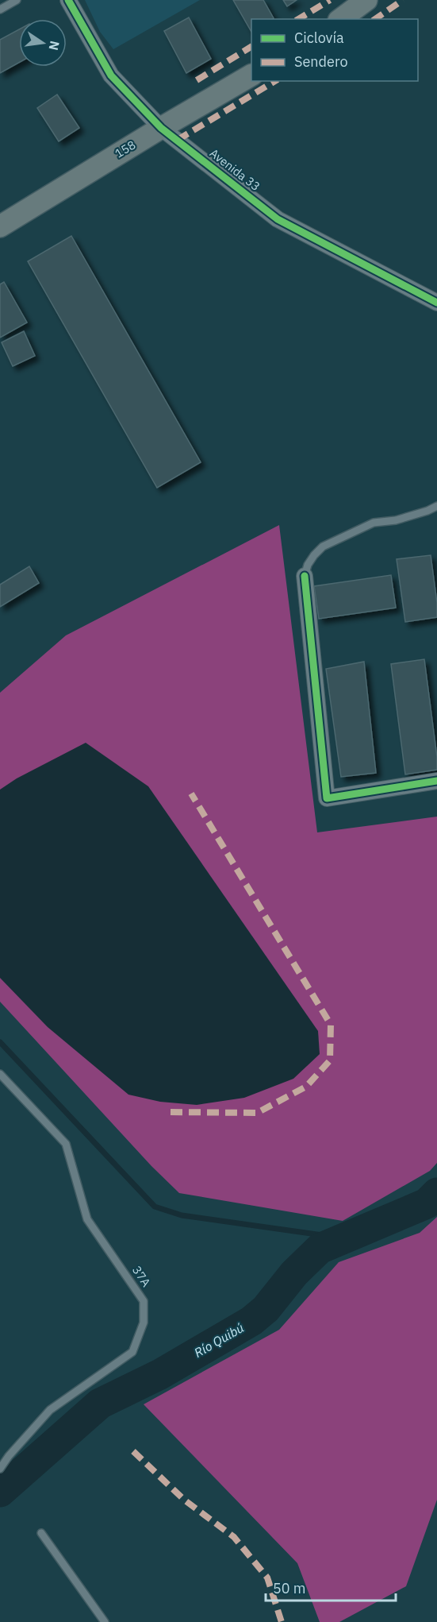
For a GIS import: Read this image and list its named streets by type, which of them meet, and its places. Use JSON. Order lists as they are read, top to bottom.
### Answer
{
  "streets": {
    "street": ["158", "Avenida 33"],
    "lane": ["37A"]
  },
  "crossings": [
    ["158", "Avenida 33"]
  ],
  "water": ["Río Quibú"],
  "legend": ["Ciclovía", "Sendero"],
  "scale_bar": "50 m",
  "north": "right"
}
